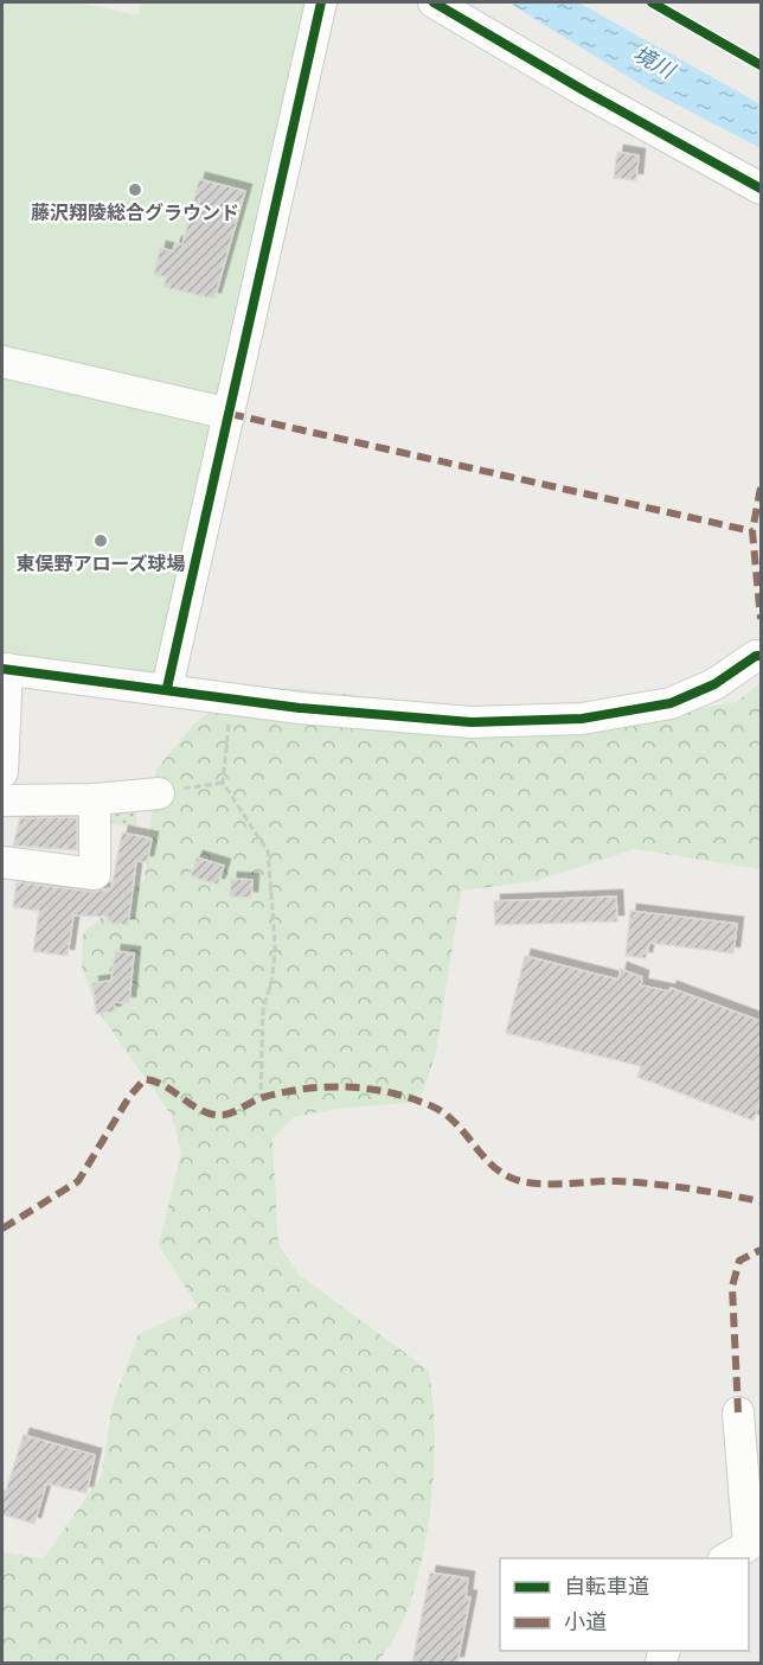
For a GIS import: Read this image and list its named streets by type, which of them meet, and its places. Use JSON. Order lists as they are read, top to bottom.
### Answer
{
  "water": ["境川"],
  "places": ["藤沢翔陵総合グラウンド", "東俣野アローズ球場"],
  "legend": ["自転車道", "小道"]
}
